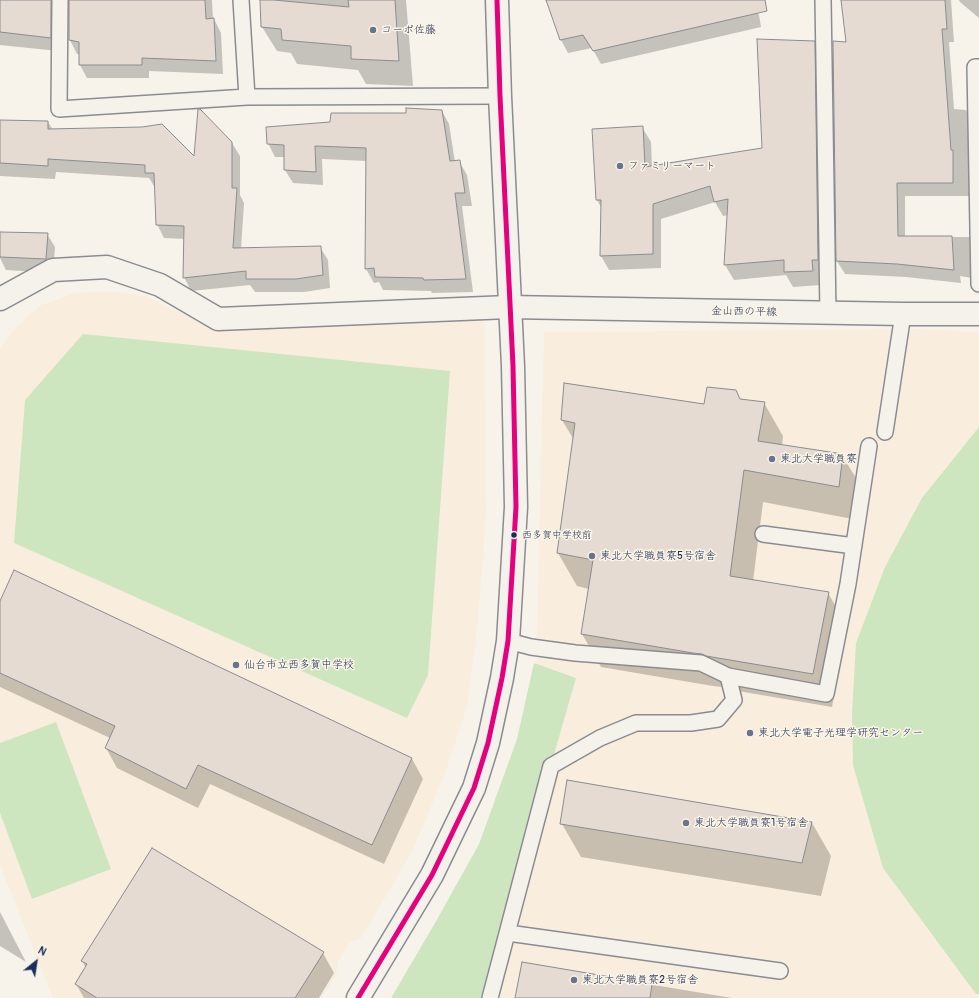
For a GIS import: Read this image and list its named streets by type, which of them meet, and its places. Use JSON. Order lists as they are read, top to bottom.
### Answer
{
  "streets": {
    "street": ["金山西の平線"]
  },
  "places": [
    "コーポ佐藤",
    "ファミリーマート",
    "東北大学職員寮",
    "西多賀中学校前",
    "東北大学職員寮5号宿舎",
    "仙台市立西多賀中学校",
    "東北大学電子光理学研究センター",
    "東北大学職員寮1号宿舎",
    "東北大学職員寮2号宿舎"
  ],
  "north": "top right"
}
